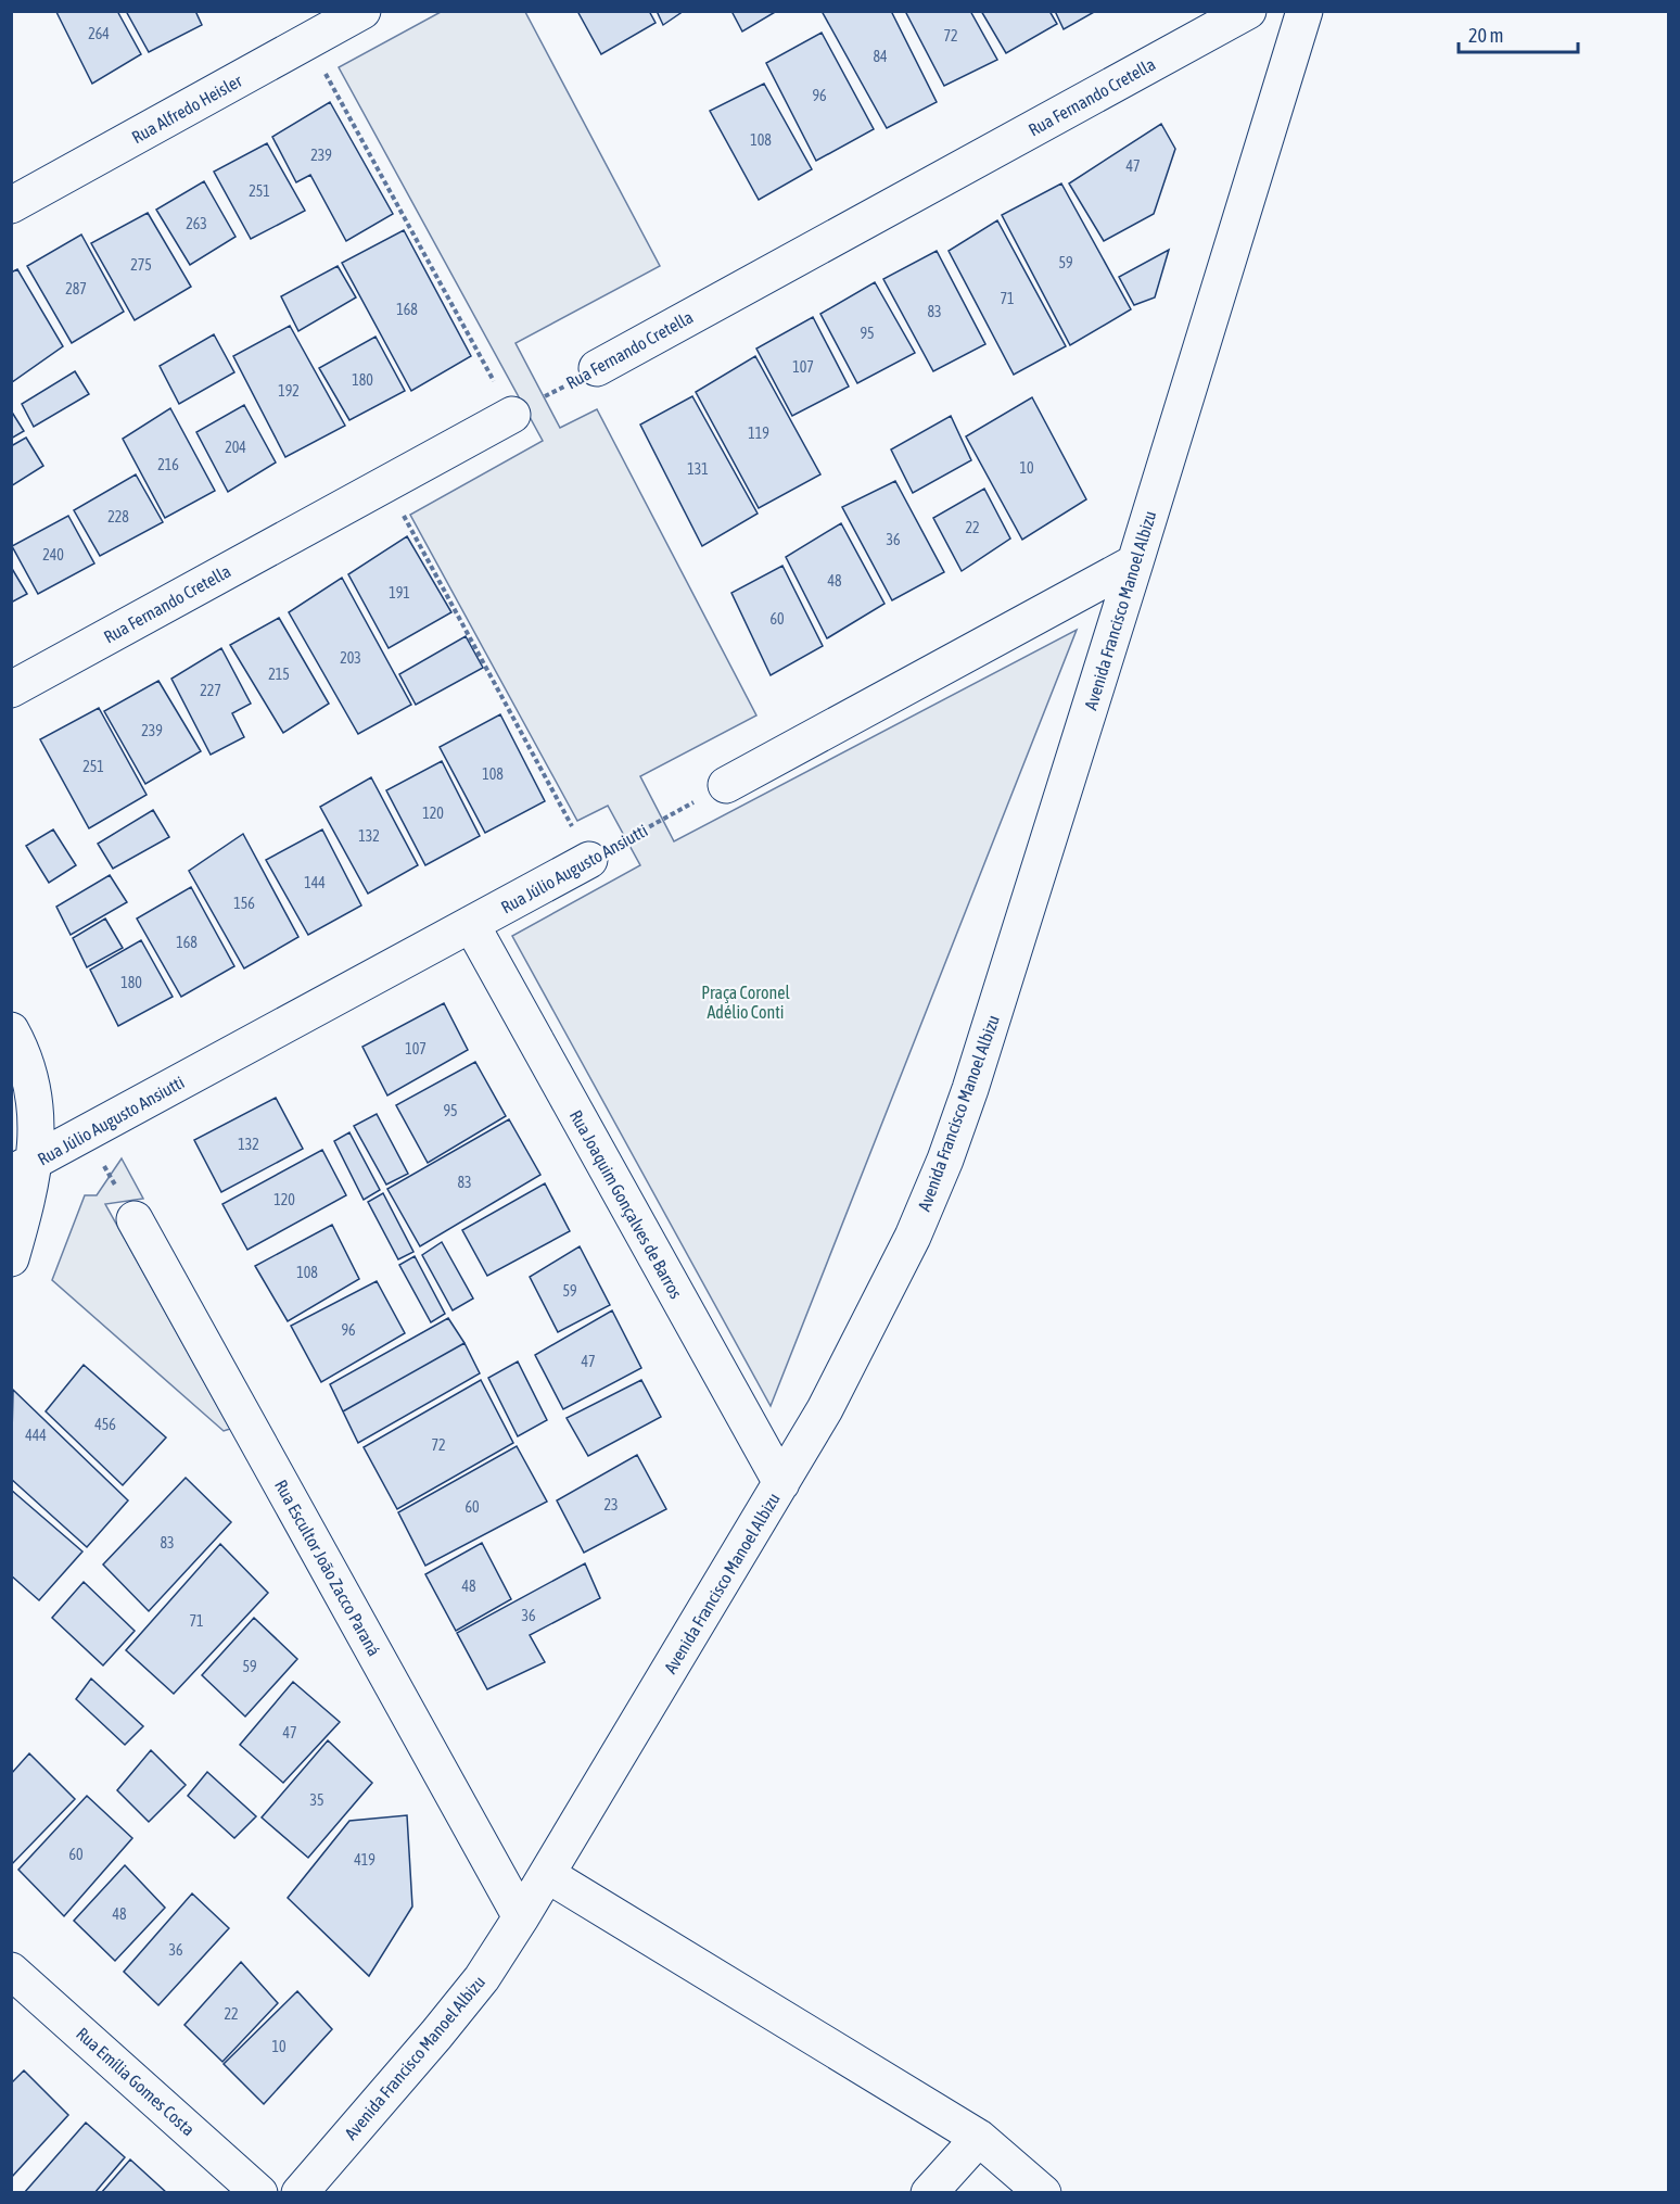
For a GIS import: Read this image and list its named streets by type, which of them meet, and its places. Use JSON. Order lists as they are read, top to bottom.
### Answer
{
  "streets": {
    "street": [
      "Rua Fernando Cretella",
      "Rua Alfredo Heisler",
      "Avenida Francisco Manoel Albizu",
      "Rua Júlio Augusto Ansiutti",
      "Rua Joaquim Gonçalves de Barros",
      "Rua Escultor João Zacco Paraná",
      "Rua Emília Gomes Costa"
    ]
  },
  "crossings": [
    ["Avenida Francisco Manoel Albizu", "Rua Joaquim Gonçalves de Barros"],
    ["Avenida Francisco Manoel Albizu", "Rua Escultor João Zacco Paraná"],
    ["Rua Júlio Augusto Ansiutti", "Rua Joaquim Gonçalves de Barros"]
  ],
  "parks": ["Praça Coronel Adélio Conti"],
  "house_numbers": [
    "264",
    "72",
    "84",
    "96",
    "108",
    "239",
    "47",
    "251",
    "263",
    "59",
    "275",
    "287",
    "71",
    "168",
    "83",
    "95",
    "107",
    "180",
    "192",
    "119",
    "204",
    "216",
    "10",
    "131",
    "228",
    "22",
    "36",
    "240",
    "48",
    "191",
    "60",
    "203",
    "215",
    "227",
    "239",
    "251",
    "108",
    "120",
    "132",
    "144",
    "156",
    "168",
    "180",
    "107",
    "95",
    "132",
    "83",
    "120",
    "108",
    "59",
    "96",
    "47",
    "456",
    "444",
    "72",
    "23",
    "60",
    "83",
    "48",
    "36",
    "71",
    "59",
    "47",
    "35",
    "60",
    "419",
    "48",
    "36",
    "22",
    "10"
  ],
  "scale_bar": "20 m"
}
